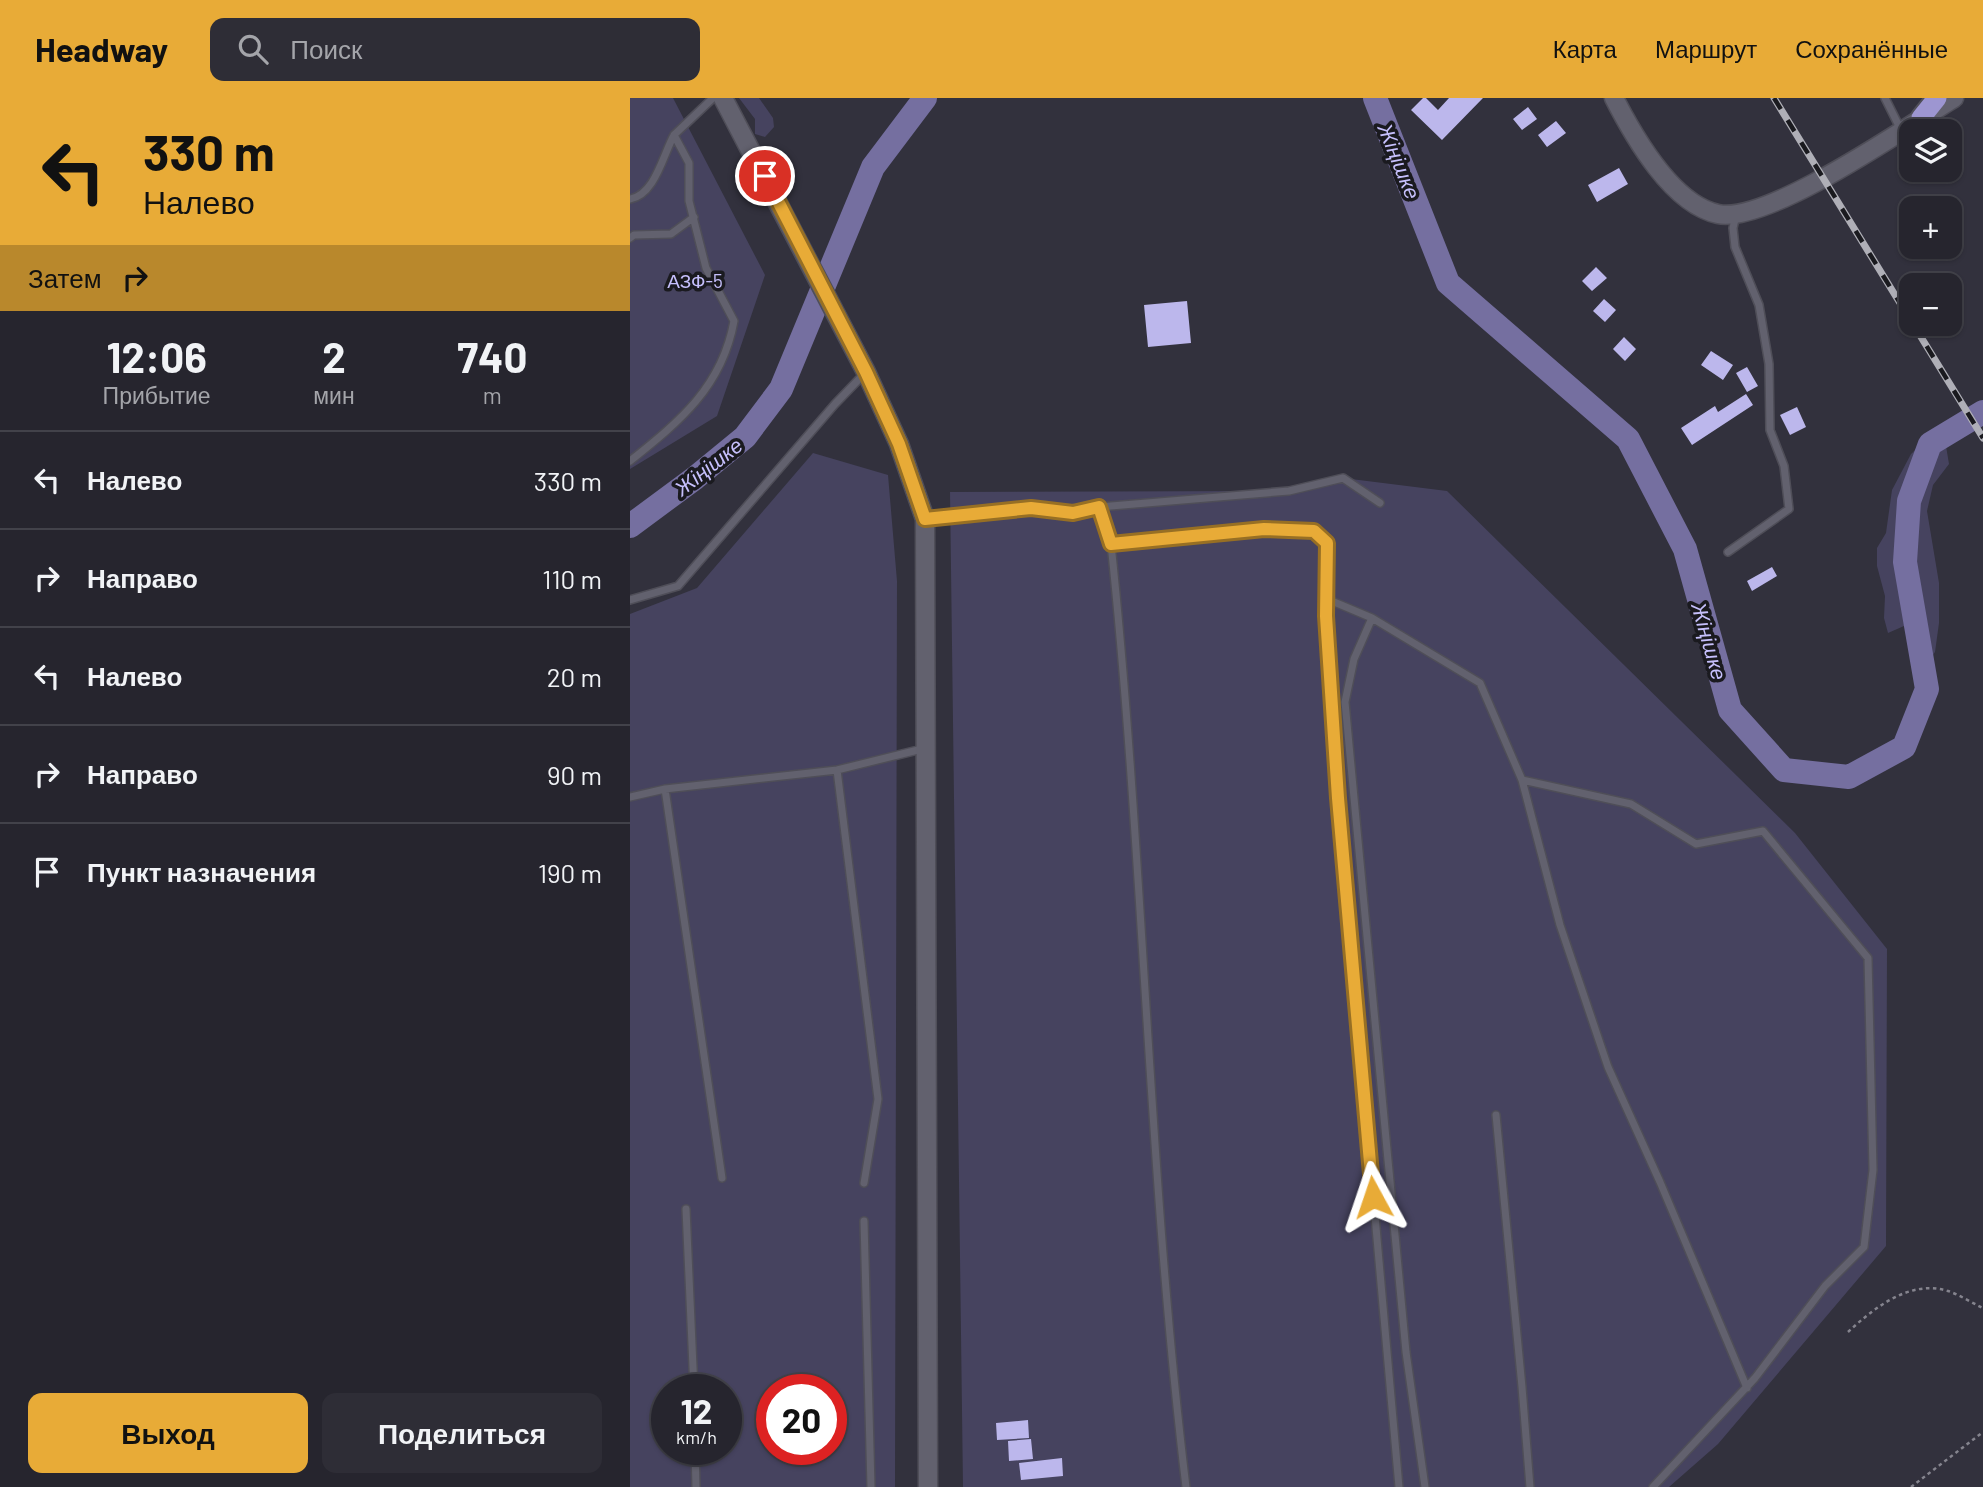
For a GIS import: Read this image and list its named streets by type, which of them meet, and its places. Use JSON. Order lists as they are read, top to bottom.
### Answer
{
  "water": ["Жіңішке"],
  "parks": ["АЗФ-5"],
  "page": {
    "header": "Headway",
    "search": "Поиск",
    "nav": ["Карта", "Маршрут", "Сохранённые"],
    "turn": ["330 m", "Налево"],
    "map_buttons": ["+", "−"],
    "then": "Затем",
    "eta": [
      "12:06",
      "Прибытие",
      "2",
      "мин",
      "740",
      "m"
    ],
    "list": [
      {
        "name": "Налево",
        "value": "330 m"
      },
      {
        "name": "Направо",
        "value": "110 m"
      },
      {
        "name": "Налево",
        "value": "20 m"
      },
      {
        "name": "Направо",
        "value": "90 m"
      },
      {
        "name": "Пункт назначения",
        "value": "190 m"
      }
    ],
    "speed": "12 km/h",
    "limit": "20",
    "buttons": ["Выход", "Поделиться"]
  }
}
